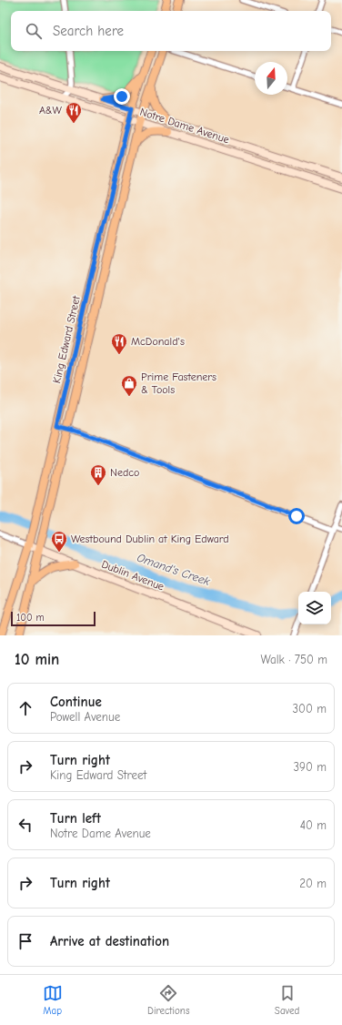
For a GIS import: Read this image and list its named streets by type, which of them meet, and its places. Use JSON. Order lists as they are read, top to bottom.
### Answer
{
  "streets": {
    "main road": ["Notre Dame Avenue", "King Edward Street", "Dublin Avenue"]
  },
  "crossings": [
    ["Notre Dame Avenue", "King Edward Street"],
    ["King Edward Street", "Dublin Avenue"]
  ],
  "water": ["Omand's Creek"],
  "places": {
    "restaurant": ["A&W", "McDonald's"],
    "shop": ["Prime Fasteners & Tools"],
    "building": ["Nedco"],
    "bus stop": ["Westbound Dublin at King Edward"]
  },
  "scale_bar": "100 m",
  "north": "top",
  "page": {
    "search": "Search here",
    "scale": "100 m",
    "heading": ["10 min", "Walk · 750 m"],
    "list": [
      ["Continue", "Powell Avenue", "300 m"],
      ["Turn right", "King Edward Street", "390 m"],
      ["Turn left", "Notre Dame Avenue", "40 m"],
      ["Turn right", "20 m"],
      "Arrive at destination"
    ],
    "nav": ["Map", "Directions", "Saved"]
  }
}
